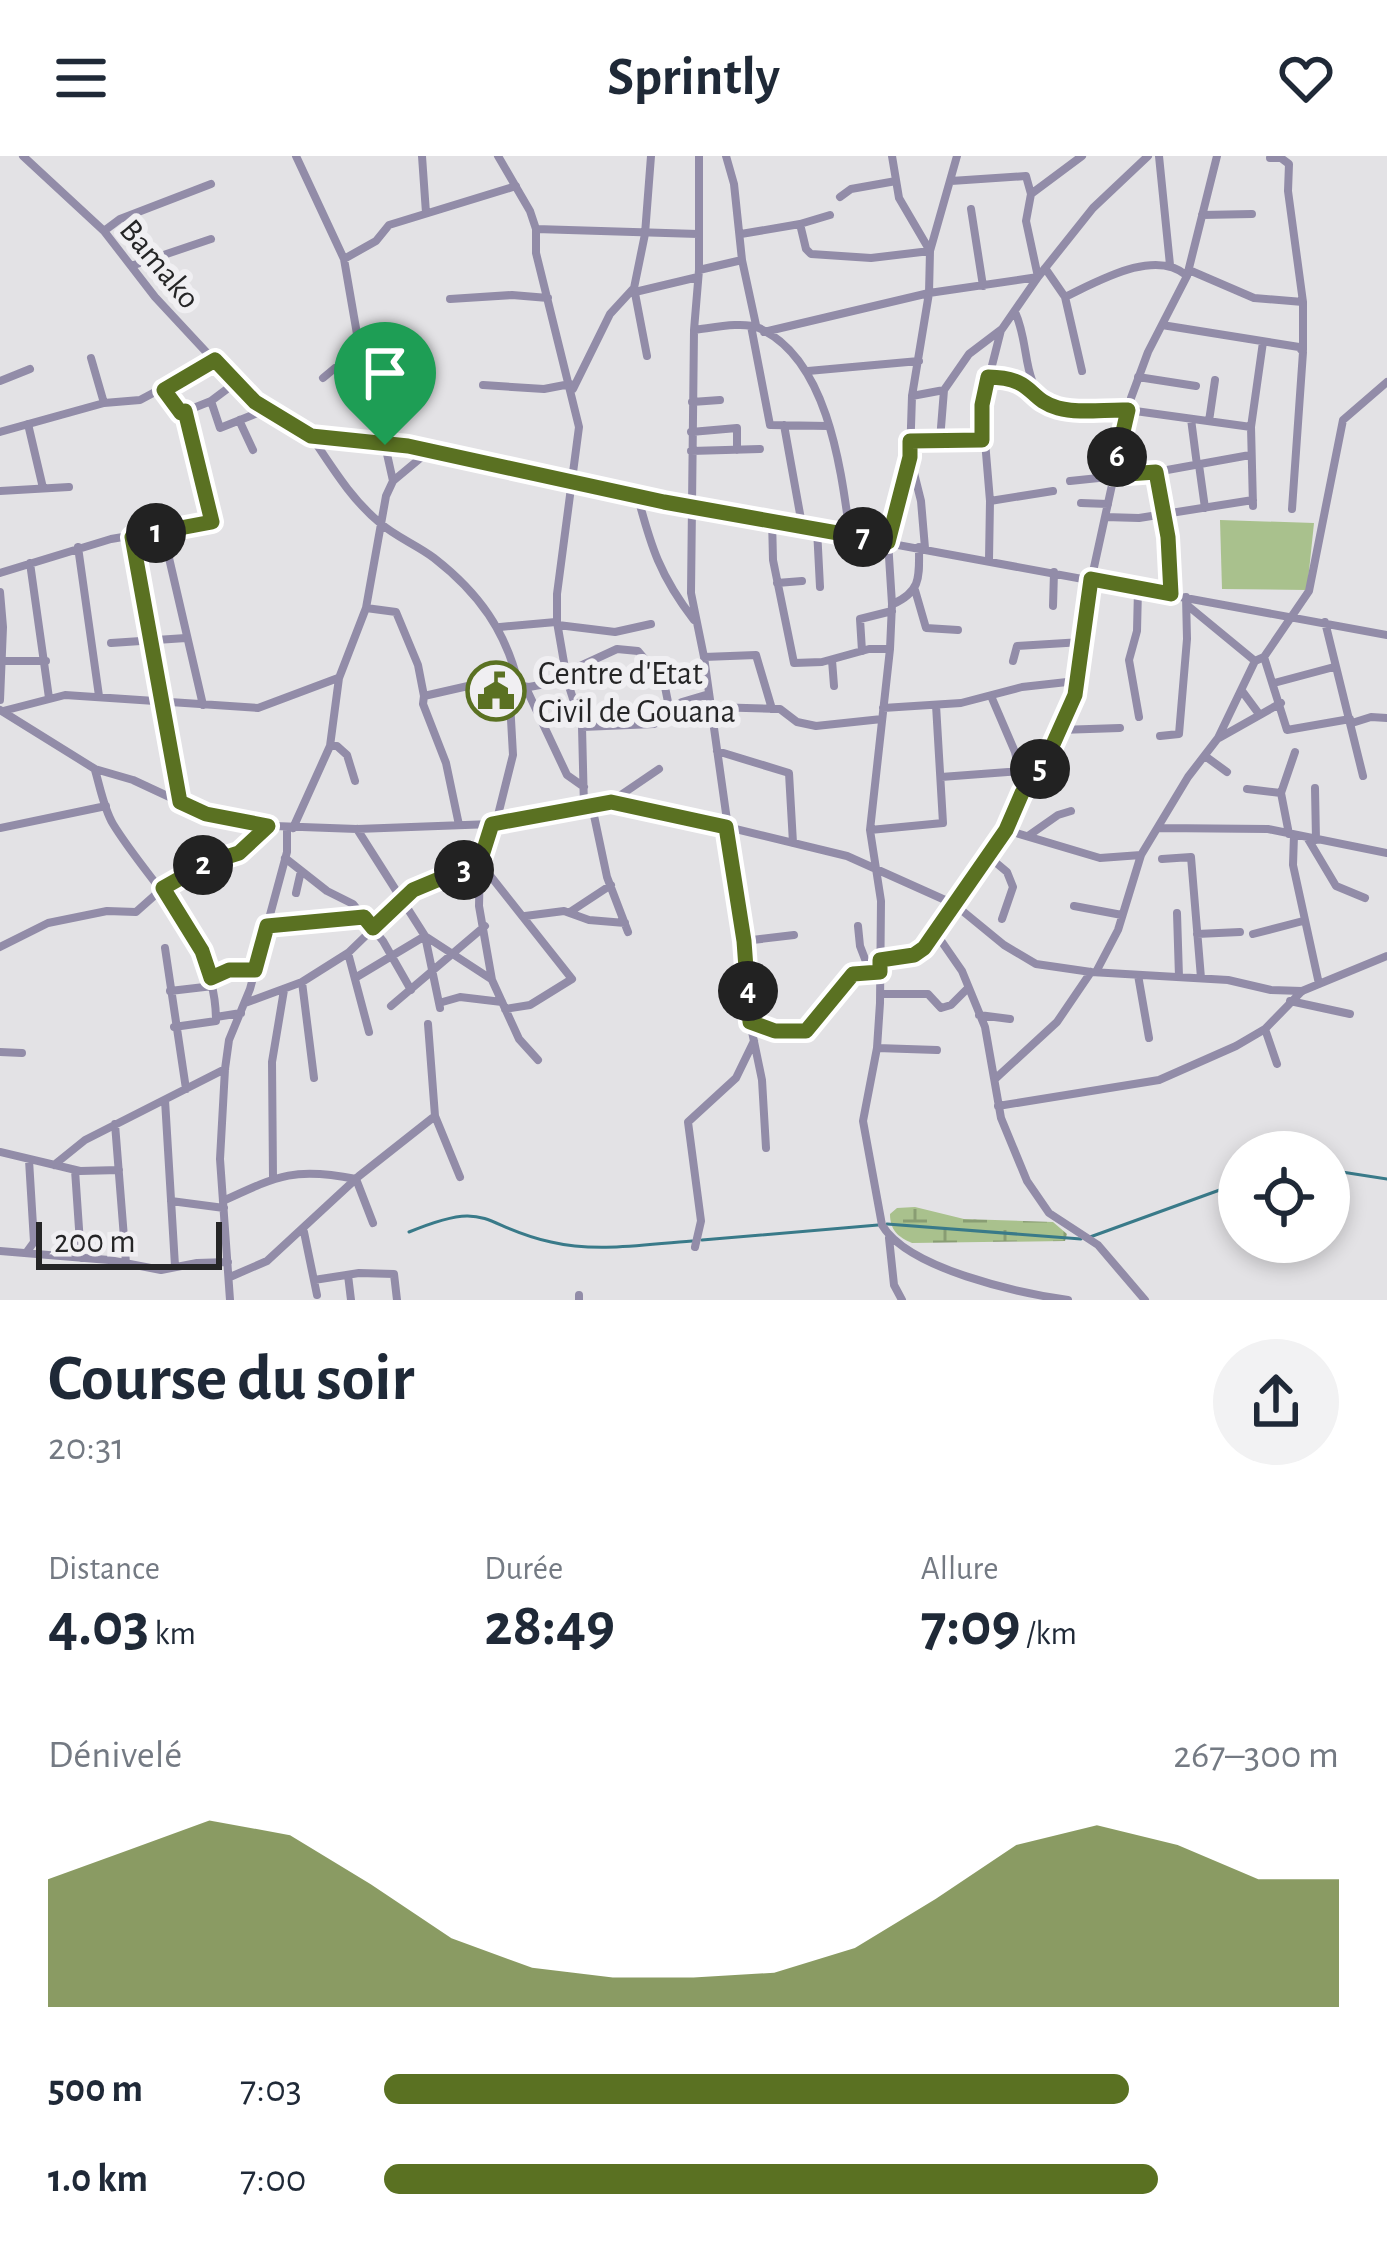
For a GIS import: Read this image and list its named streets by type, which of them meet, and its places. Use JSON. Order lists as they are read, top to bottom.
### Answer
{
  "streets": {
    "street": ["Bamako"]
  },
  "places": {
    "public building": ["Centre d'Etat Civil de Gouana"]
  },
  "scale_bar": "200 m",
  "page": {
    "header": "Sprintly",
    "pins": [
      "6",
      "1",
      "7",
      "5",
      "2",
      "3",
      "4"
    ],
    "scale": "200 m",
    "heading": ["Course du soir", "20:31"],
    "stats": [
      ["Distance", "4.03 km"],
      ["Durée", "28:49"],
      ["Allure", "7:09 /km"]
    ],
    "chart": ["Dénivelé", "267–300 m"],
    "list": [
      {
        "name": "500 m",
        "note": "7:03"
      },
      {
        "name": "1.0 km",
        "note": "7:00"
      }
    ]
  }
}
